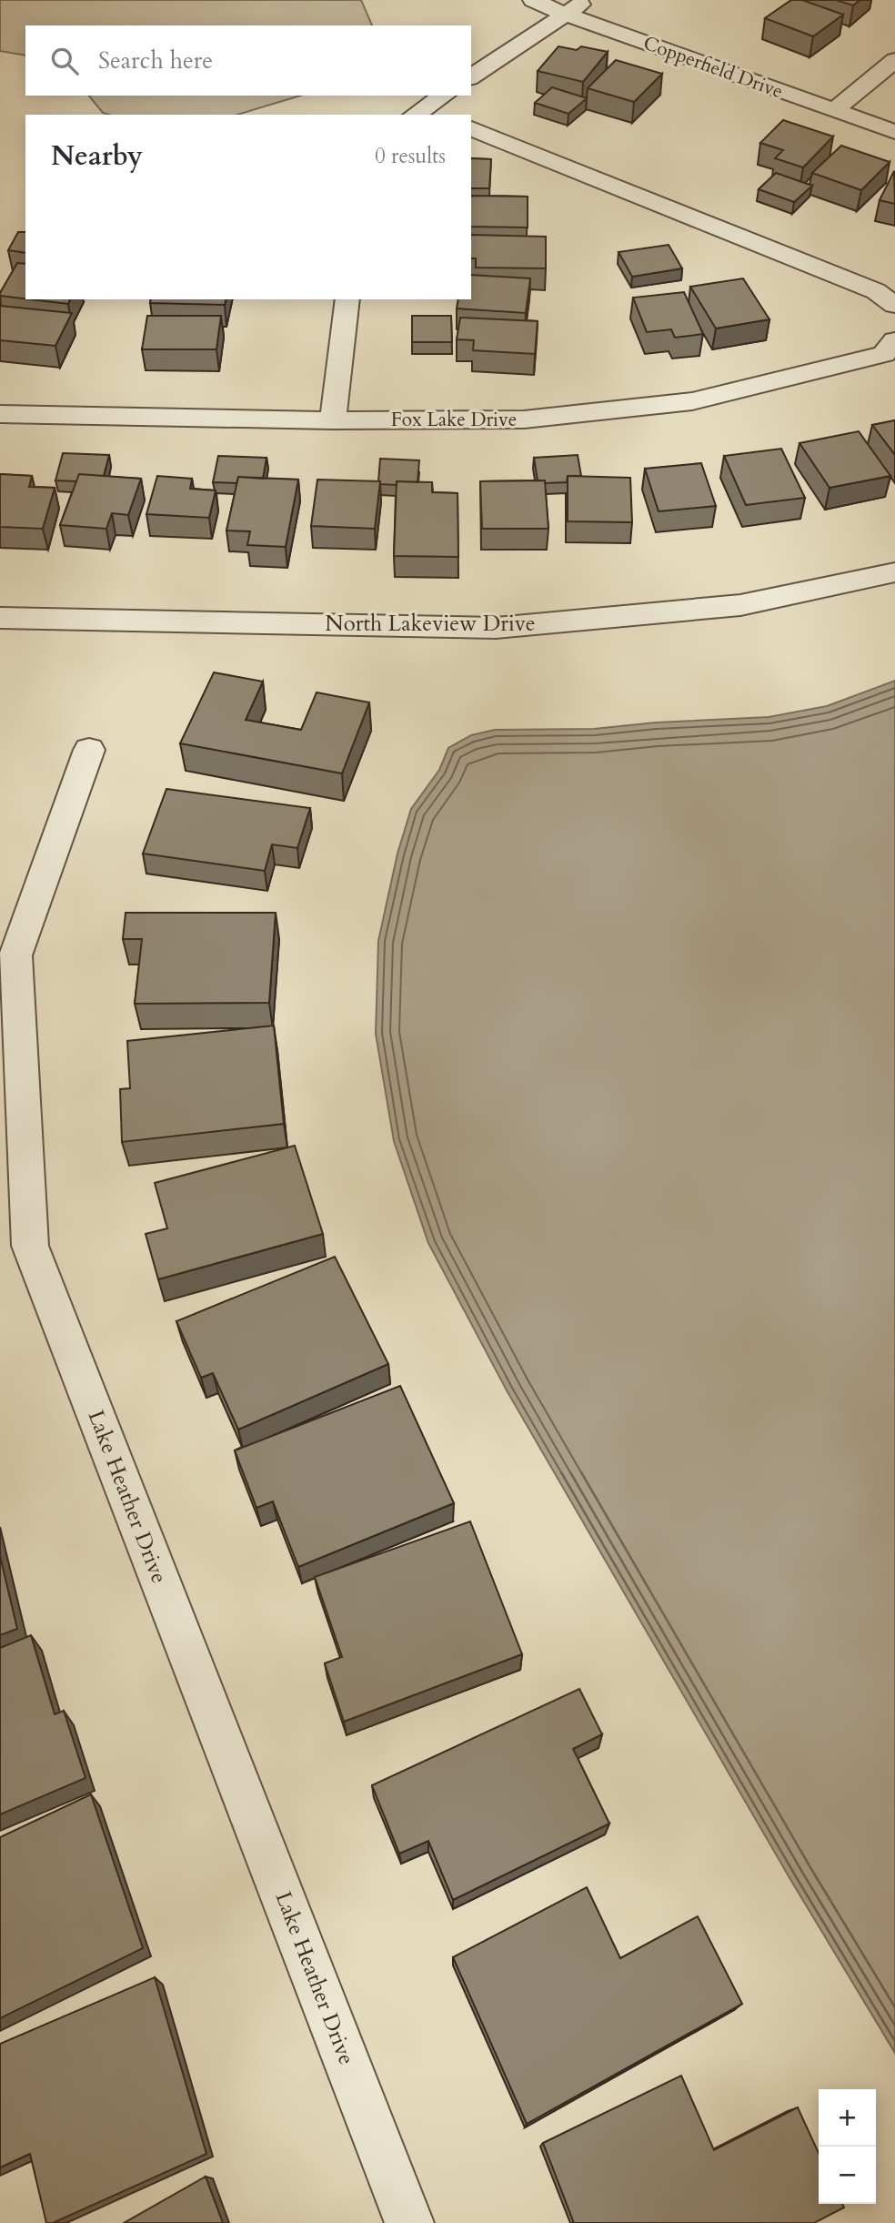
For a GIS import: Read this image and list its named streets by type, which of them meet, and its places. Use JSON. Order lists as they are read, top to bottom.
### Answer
{
  "streets": {
    "street": [
      "Copperfield Drive",
      "Fox Lake Drive",
      "North Lakeview Drive",
      "Lake Heather Drive"
    ]
  },
  "page": {
    "search": "Search here",
    "heading": ["Nearby", "0 results"],
    "map_buttons": ["+", "−"]
  }
}
